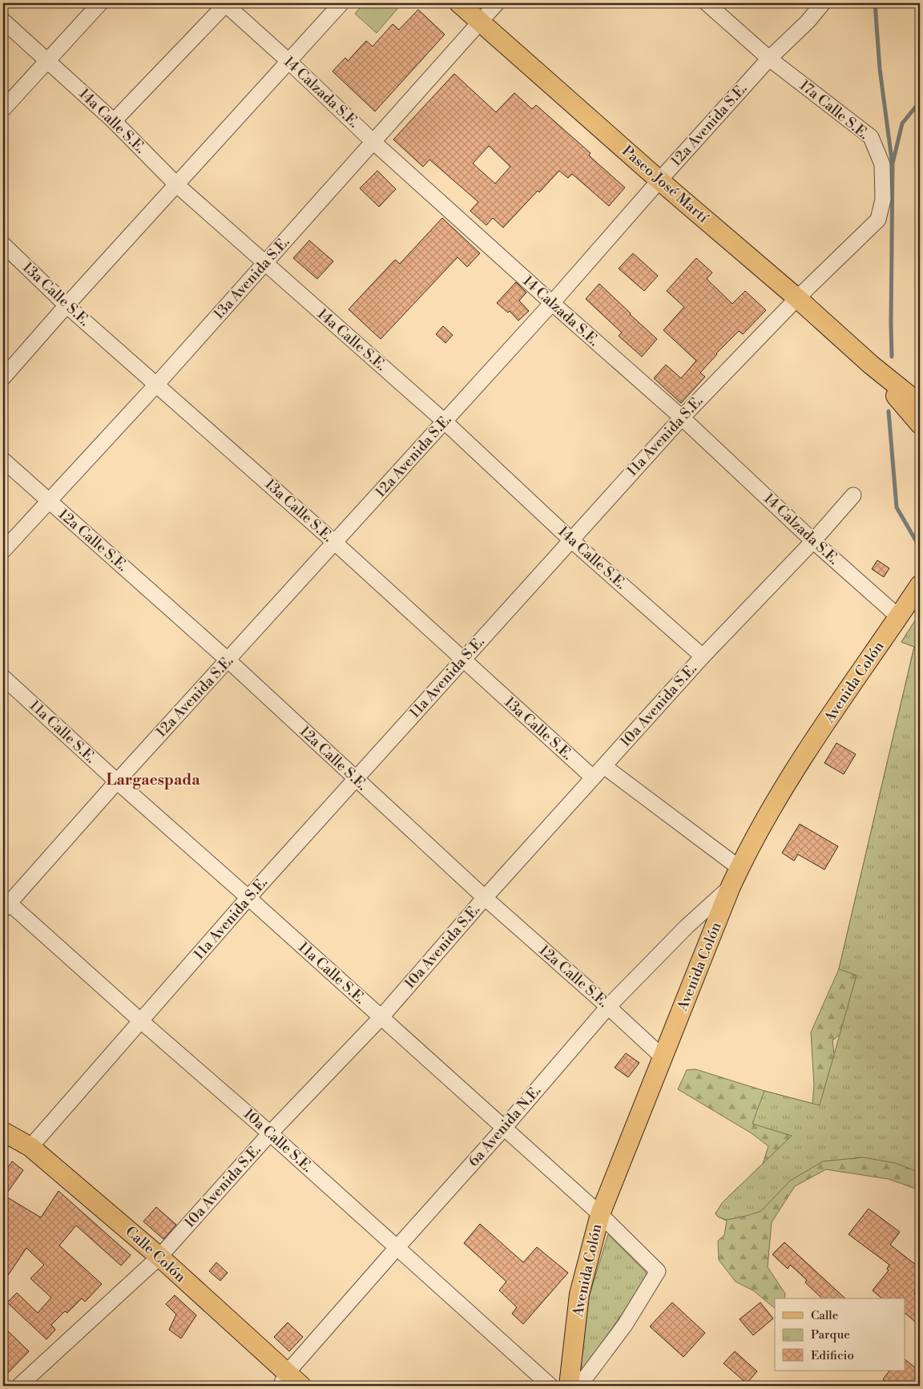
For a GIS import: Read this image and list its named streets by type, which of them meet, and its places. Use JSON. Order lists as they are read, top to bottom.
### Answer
{
  "streets": {
    "main road": ["Paseo José Martí", "Avenida Colón", "Calle Colón"],
    "street": [
      "14 Calzada S.E.",
      "17a Calle S.E.",
      "14a Calle S.E.",
      "12a Avenida S.E.",
      "13a Avenida S.E.",
      "13a Calle S.E.",
      "11a Avenida S.E.",
      "12a Calle S.E.",
      "10a Avenida S.E.",
      "11a Calle S.E.",
      "6a Avenida N.E.",
      "10a Calle S.E."
    ]
  },
  "crossings": [
    ["14 Calzada S.E.", "12a Avenida S.E."],
    ["14 Calzada S.E.", "13a Avenida S.E."],
    ["14 Calzada S.E.", "11a Avenida S.E."],
    ["14 Calzada S.E.", "Avenida Colón"],
    ["14 Calzada S.E.", "10a Avenida S.E."],
    ["17a Calle S.E.", "12a Avenida S.E."],
    ["17a Calle S.E.", "11a Avenida S.E."],
    ["14a Calle S.E.", "12a Avenida S.E."],
    ["14a Calle S.E.", "13a Avenida S.E."],
    ["14a Calle S.E.", "11a Avenida S.E."],
    ["14a Calle S.E.", "10a Avenida S.E."],
    ["12a Avenida S.E.", "Paseo José Martí"],
    ["12a Avenida S.E.", "13a Calle S.E."],
    ["12a Avenida S.E.", "12a Calle S.E."],
    ["12a Avenida S.E.", "11a Calle S.E."],
    ["12a Avenida S.E.", "10a Calle S.E."],
    ["Paseo José Martí", "13a Avenida S.E."],
    ["Paseo José Martí", "11a Avenida S.E."],
    ["13a Avenida S.E.", "13a Calle S.E."],
    ["13a Avenida S.E.", "12a Calle S.E."],
    ["13a Calle S.E.", "11a Avenida S.E."],
    ["13a Calle S.E.", "10a Avenida S.E."],
    ["11a Avenida S.E.", "12a Calle S.E."],
    ["11a Avenida S.E.", "11a Calle S.E."],
    ["11a Avenida S.E.", "10a Calle S.E."],
    ["11a Avenida S.E.", "Calle Colón"],
    ["12a Calle S.E.", "Avenida Colón"],
    ["12a Calle S.E.", "10a Avenida S.E."],
    ["12a Calle S.E.", "6a Avenida N.E."],
    ["Avenida Colón", "11a Calle S.E."],
    ["Avenida Colón", "6a Avenida N.E."],
    ["10a Avenida S.E.", "11a Calle S.E."],
    ["10a Avenida S.E.", "10a Calle S.E."],
    ["10a Avenida S.E.", "Calle Colón"],
    ["11a Calle S.E.", "6a Avenida N.E."],
    ["6a Avenida N.E.", "10a Calle S.E."],
    ["6a Avenida N.E.", "Calle Colón"]
  ],
  "districts": ["Largaespada"],
  "legend": ["Calle", "Parque", "Edificio"]
}
